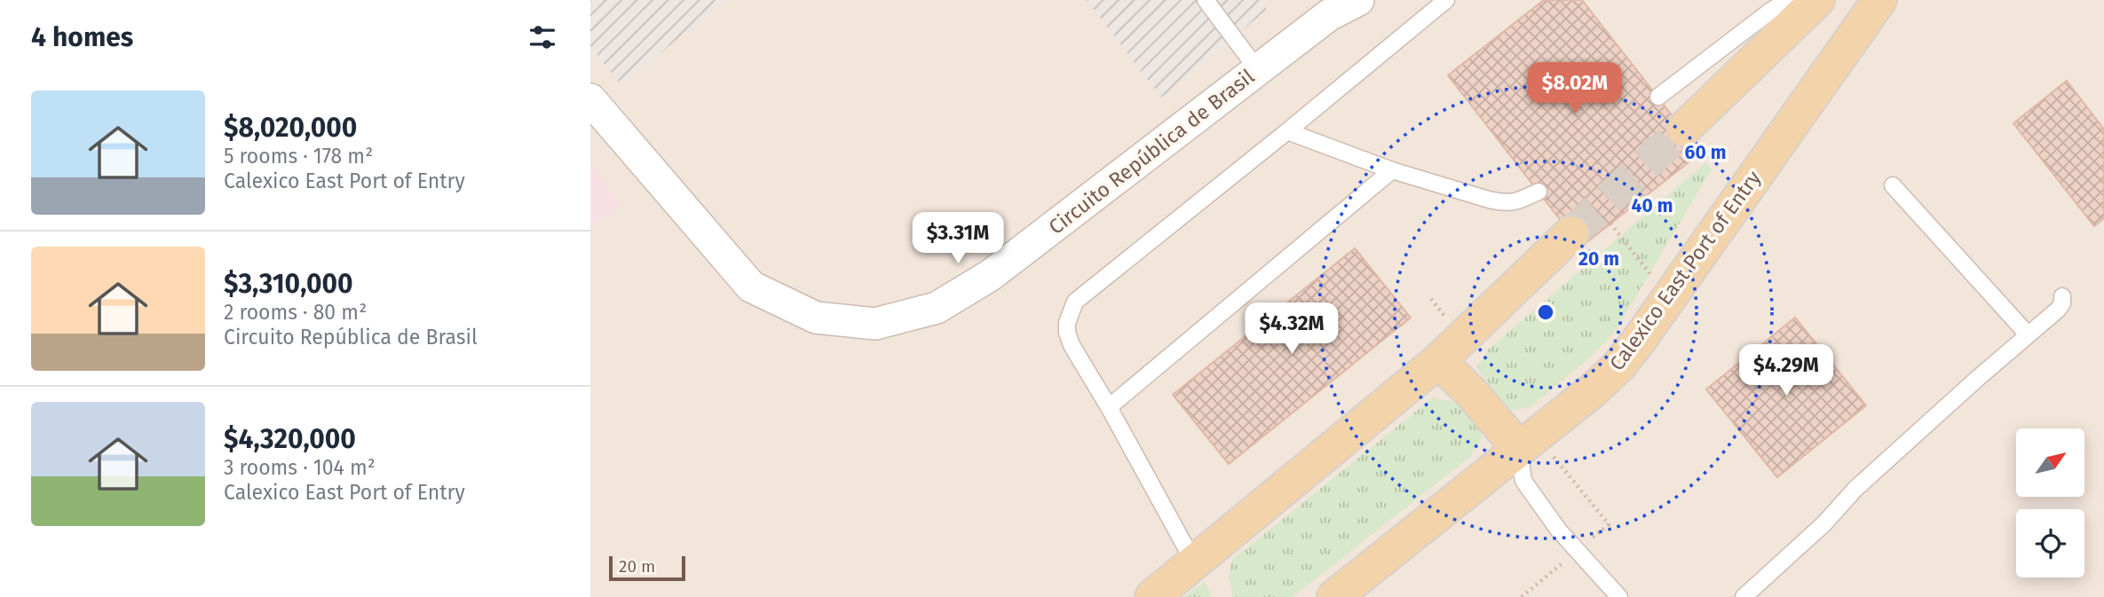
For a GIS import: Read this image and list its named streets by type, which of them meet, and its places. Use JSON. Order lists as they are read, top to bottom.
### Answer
{
  "streets": {
    "main road": ["Calexico East Port of Entry"],
    "street": ["Circuito República de Brasil"]
  },
  "scale_bar": "20 m",
  "north": "top right",
  "page": {
    "heading": "4 homes",
    "price": [
      "$8.02M",
      "$3.31M",
      "$4.32M",
      "$4.29M"
    ],
    "list": [
      {
        "name": "$8,020,000",
        "note": "5 rooms · 178 m² · Calexico East Port of Entry"
      },
      {
        "name": "$3,310,000",
        "note": "2 rooms · 80 m² · Circuito República de Brasil"
      },
      {
        "name": "$4,320,000",
        "note": "3 rooms · 104 m² · Calexico East Port of Entry"
      }
    ],
    "scale": "20 m"
  },
  "rings": ["60 m", "40 m", "20 m"]
}
